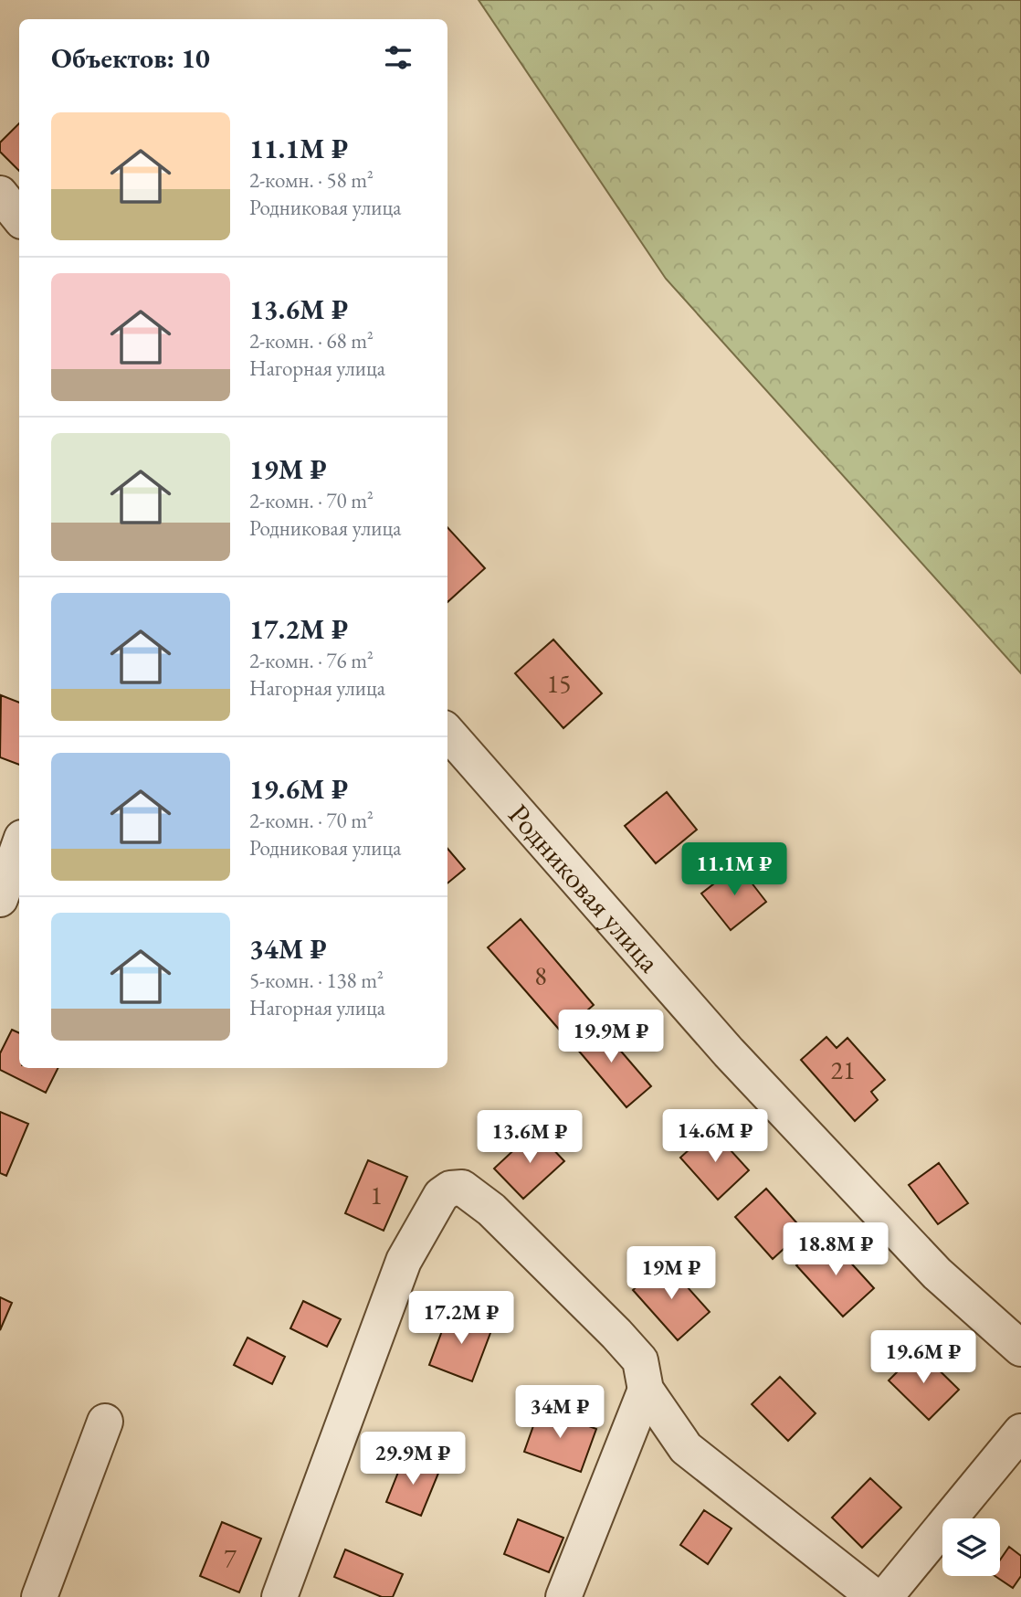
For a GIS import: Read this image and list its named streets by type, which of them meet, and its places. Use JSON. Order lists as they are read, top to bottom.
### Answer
{
  "streets": {
    "street": ["Родниковая улица"]
  },
  "house_numbers": [
    "15",
    "8",
    "21",
    "1",
    "7"
  ],
  "page": {
    "heading": "Объектов: 10",
    "list": [
      {
        "name": "11.1M ₽",
        "note": "2-комн. · 58 m² · Родниковая улица"
      },
      {
        "name": "13.6M ₽",
        "note": "2-комн. · 68 m² · Нагорная улица"
      },
      {
        "name": "19M ₽",
        "note": "2-комн. · 70 m² · Родниковая улица"
      },
      {
        "name": "17.2M ₽",
        "note": "2-комн. · 76 m² · Нагорная улица"
      },
      {
        "name": "19.6M ₽",
        "note": "2-комн. · 70 m² · Родниковая улица"
      },
      {
        "name": "34M ₽",
        "note": "5-комн. · 138 m² · Нагорная улица"
      }
    ],
    "price": [
      "11.1M ₽",
      "19.9M ₽",
      "14.6M ₽",
      "13.6M ₽",
      "18.8M ₽",
      "19M ₽",
      "17.2M ₽",
      "19.6M ₽",
      "34M ₽",
      "29.9M ₽"
    ]
  }
}
